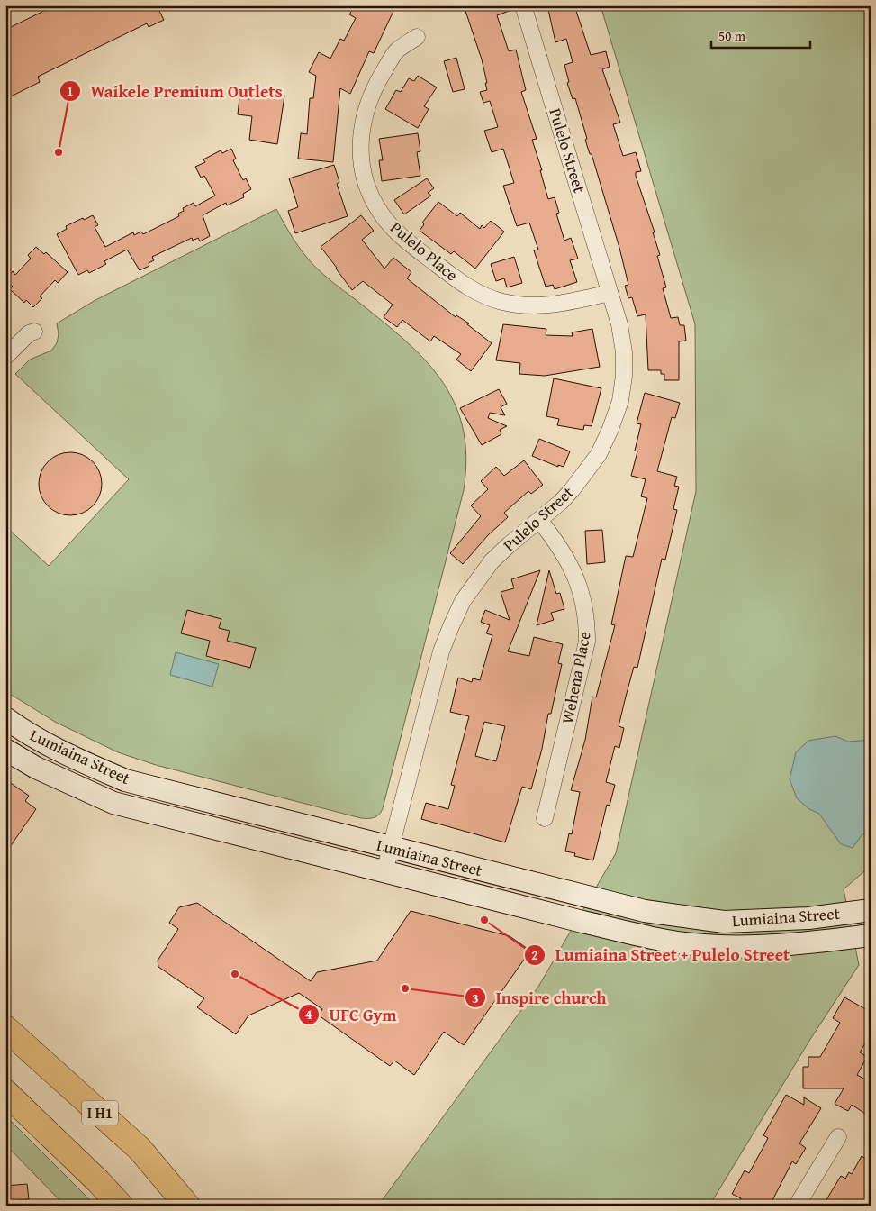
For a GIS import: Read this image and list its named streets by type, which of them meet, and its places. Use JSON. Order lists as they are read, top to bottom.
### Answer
{
  "streets": {
    "highway": ["I H1"],
    "main road": ["Lumiaina Street"],
    "street": ["Pulelo Street", "Pulelo Place", "Wehena Place"]
  },
  "crossings": [
    ["Pulelo Street", "Pulelo Place"],
    ["Pulelo Street", "Wehena Place"],
    ["Pulelo Street", "Lumiaina Street"]
  ],
  "places": [
    "Waikele Premium Outlets",
    "Lumiaina Street + Pulelo Street",
    "UFC Gym",
    "Inspire church"
  ],
  "scale_bar": "50 m"
}
